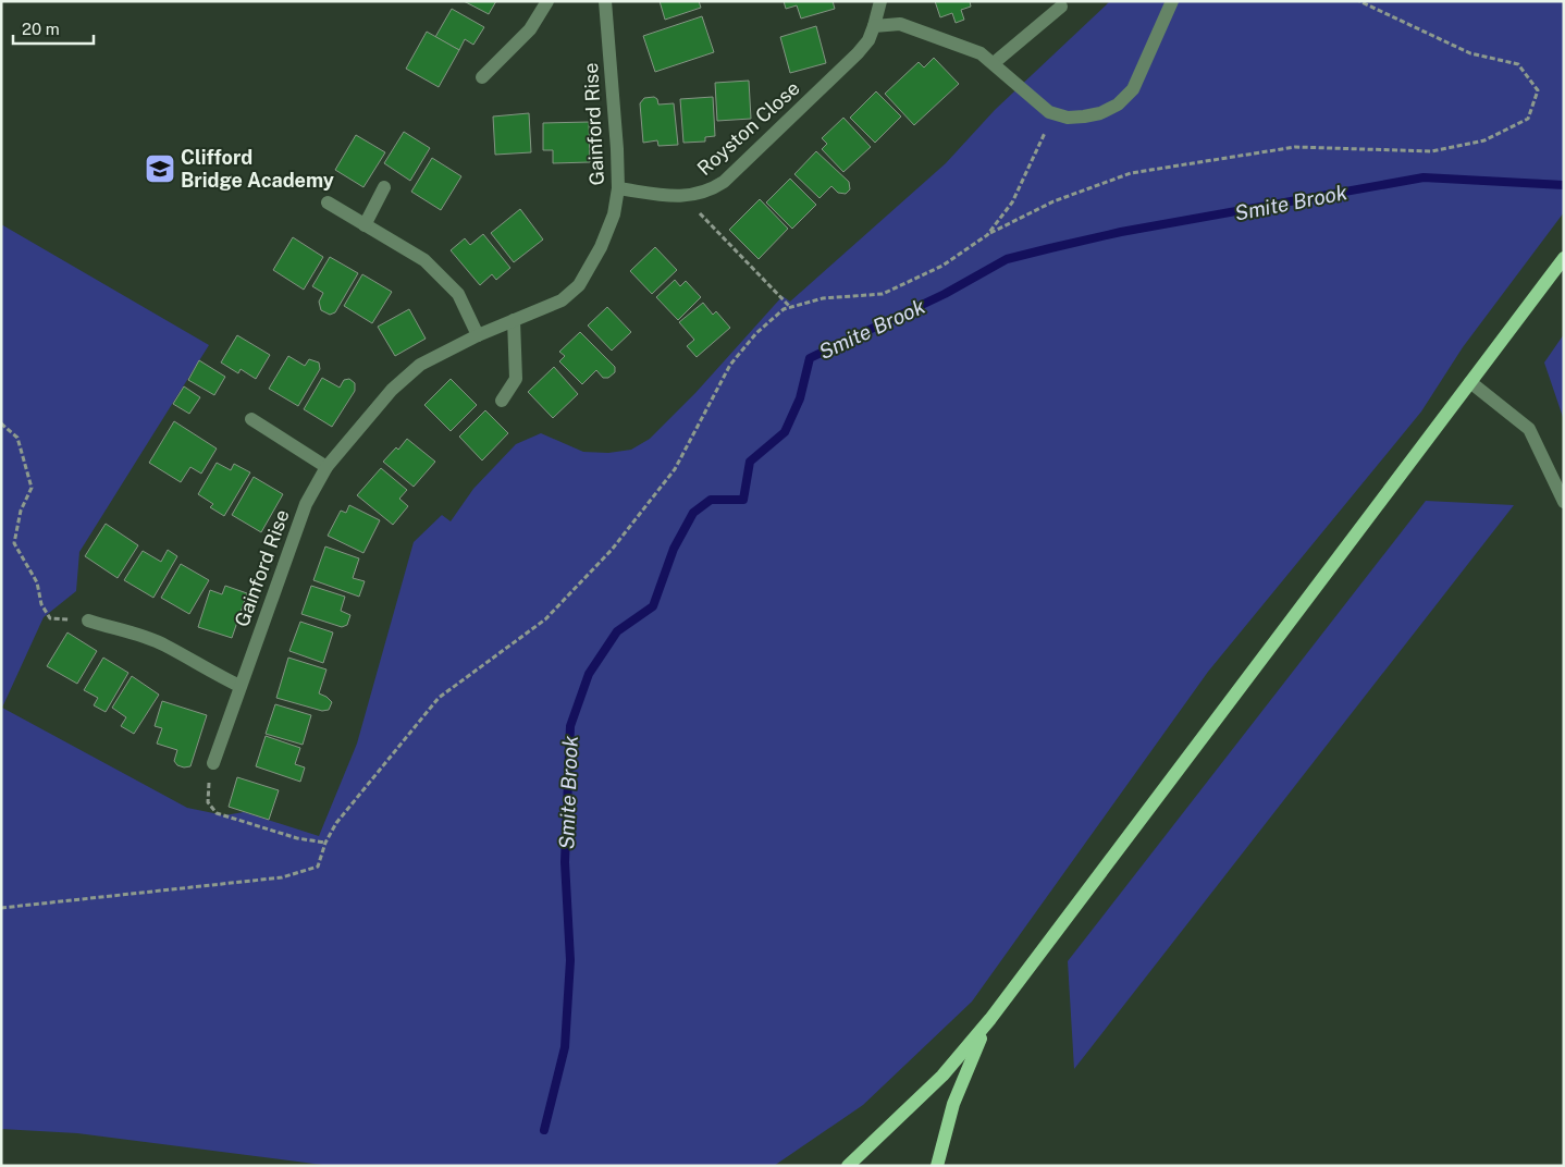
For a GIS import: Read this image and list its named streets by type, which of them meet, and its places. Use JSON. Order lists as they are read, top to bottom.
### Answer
{
  "streets": {
    "street": ["Gainford Rise", "Royston Close"]
  },
  "crossings": [
    ["Gainford Rise", "Royston Close"]
  ],
  "water": ["Smite Brook"],
  "places": {
    "school or university": ["Clifford Bridge Academy"]
  },
  "scale_bar": "20 m"
}
